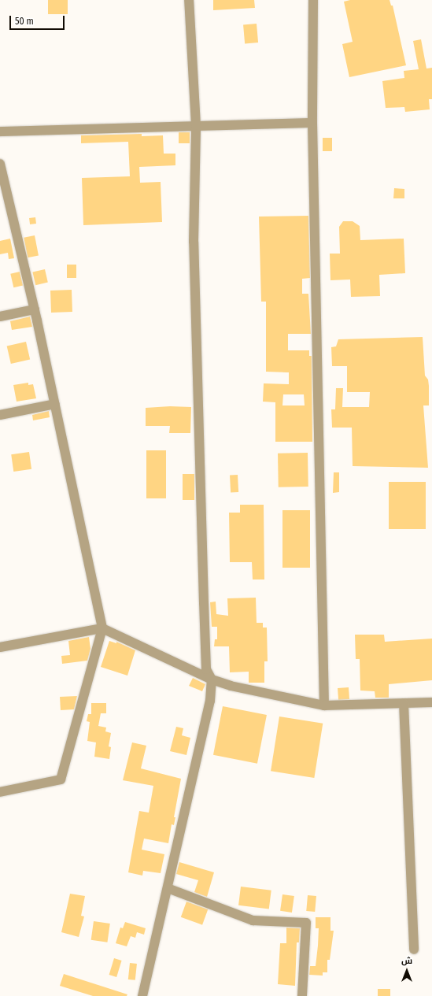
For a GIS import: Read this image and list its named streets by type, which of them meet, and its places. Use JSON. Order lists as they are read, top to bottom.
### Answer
{
  "scale_bar": "50 m",
  "north": "top"
}
